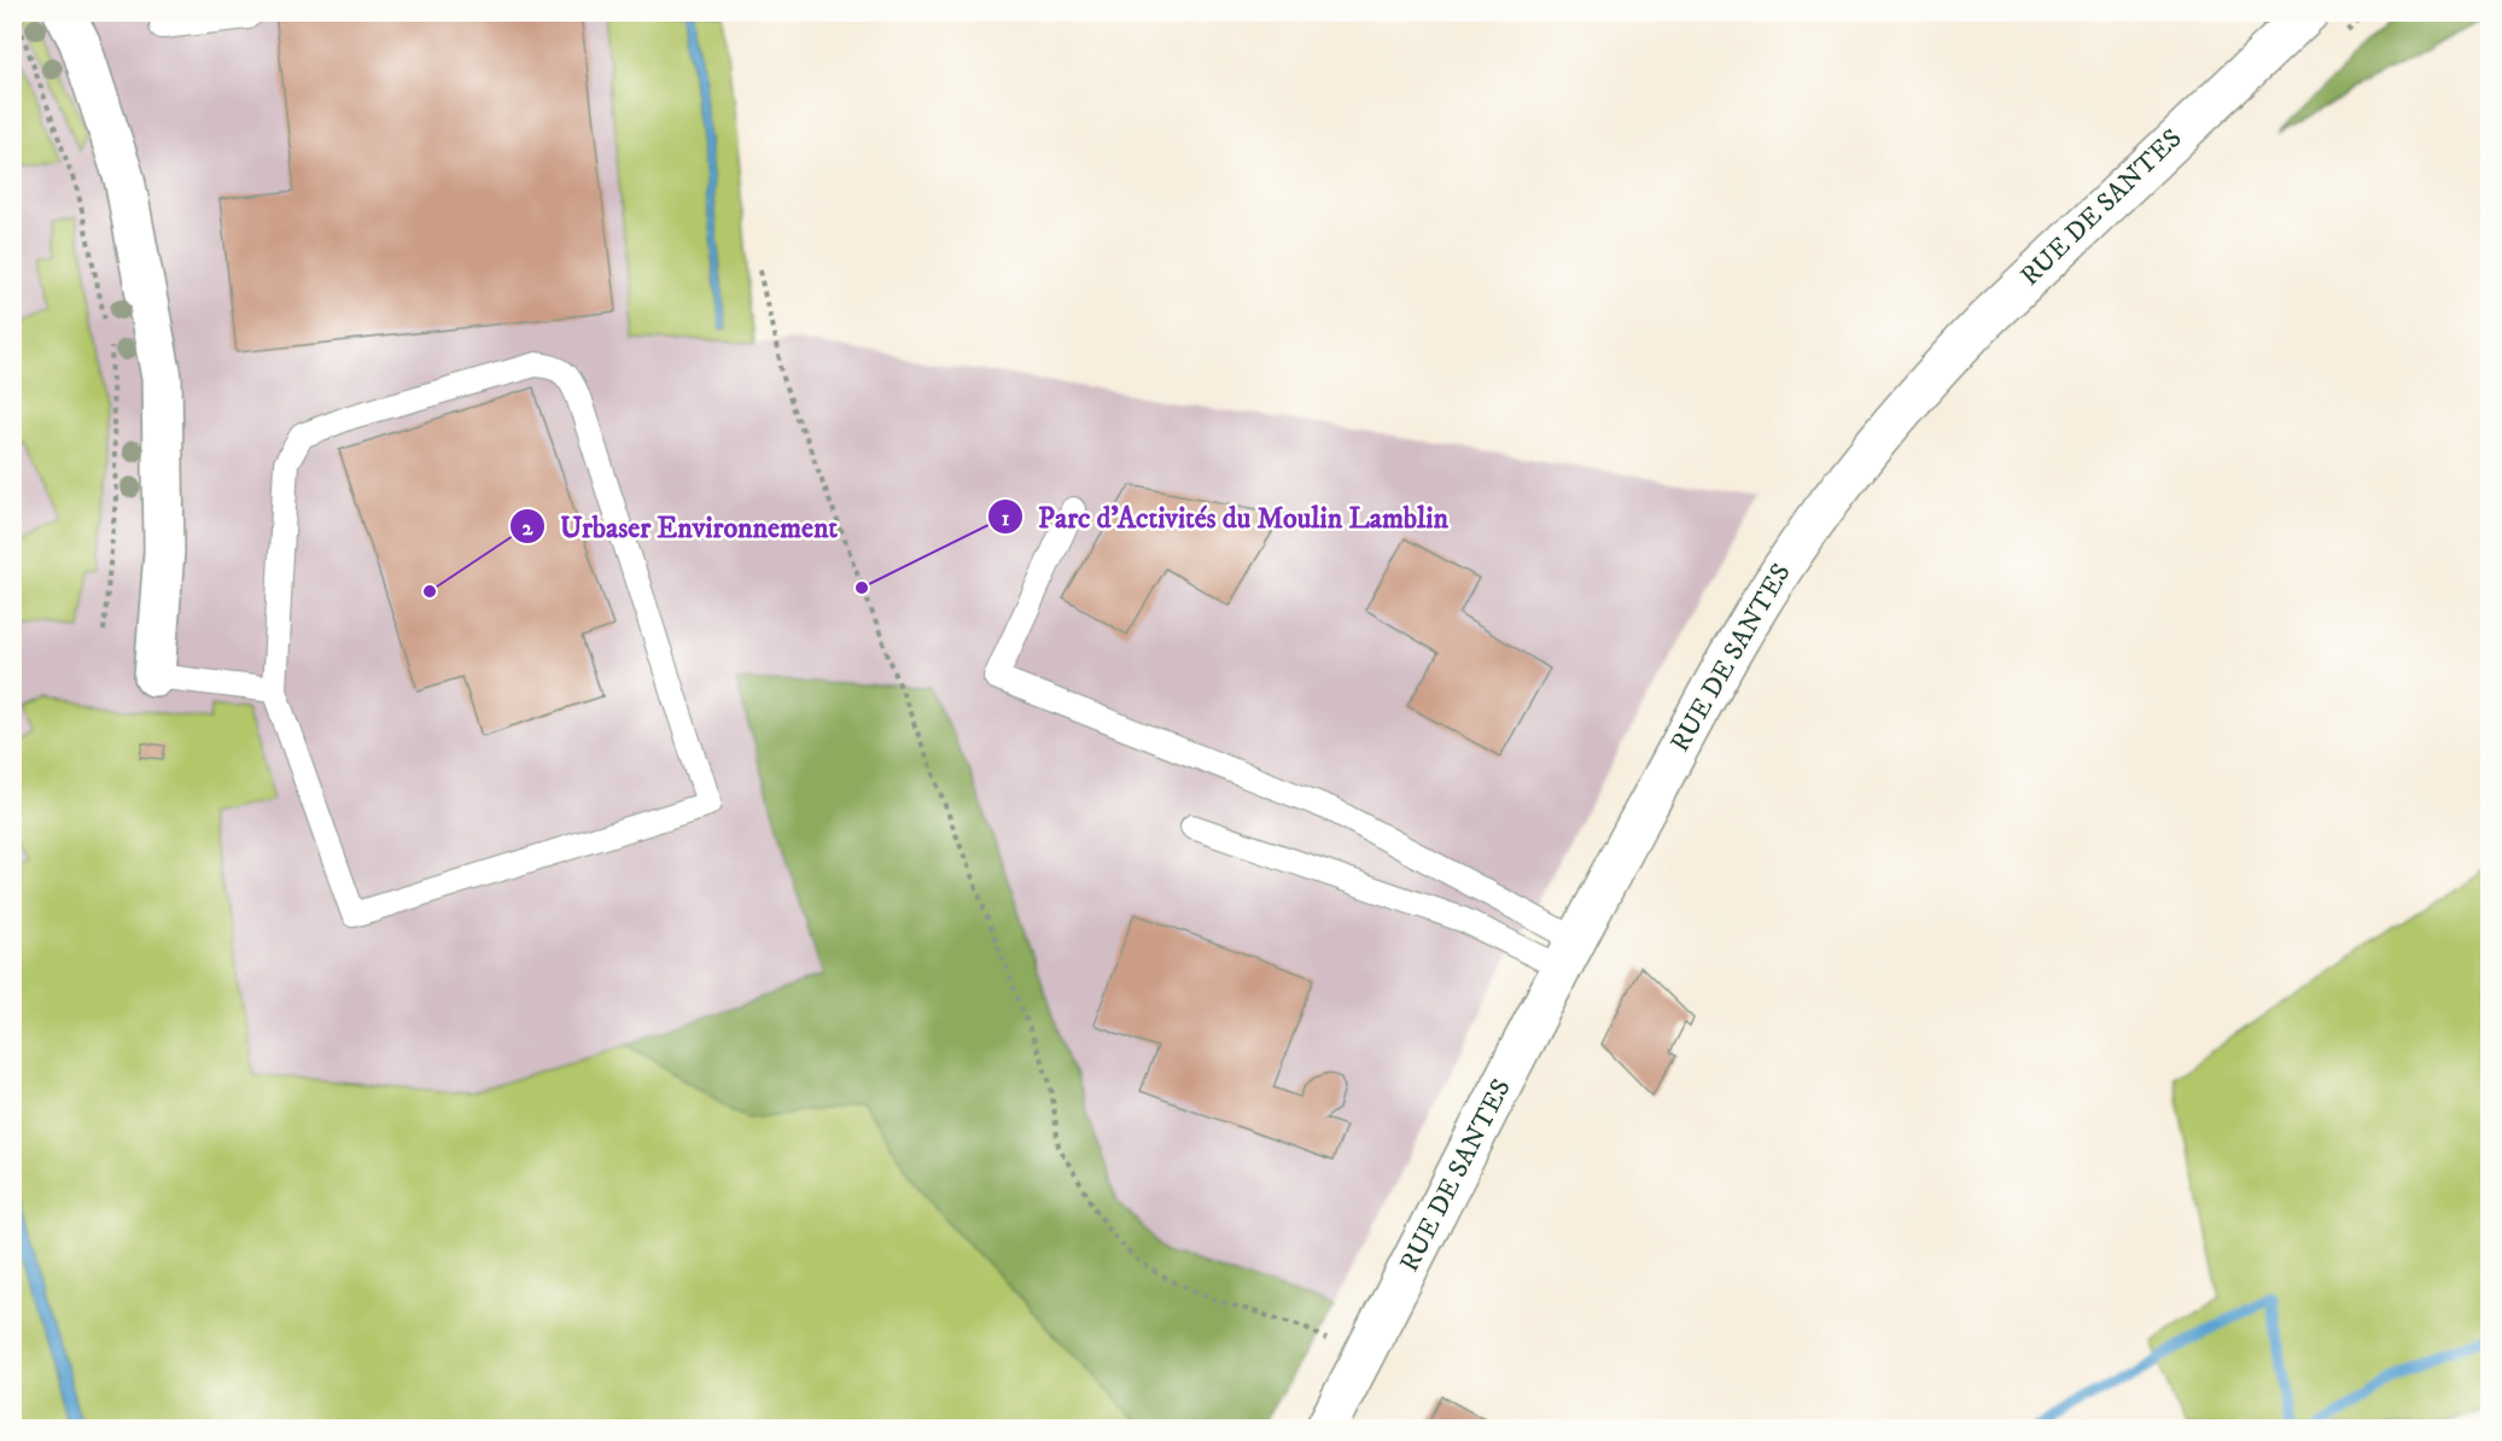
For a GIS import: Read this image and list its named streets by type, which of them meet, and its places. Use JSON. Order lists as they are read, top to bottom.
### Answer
{
  "streets": {
    "street": ["RUE DE SANTES"]
  },
  "places": ["Parc d'Activités du Moulin Lamblin", "Urbaser Environnement"]
}
